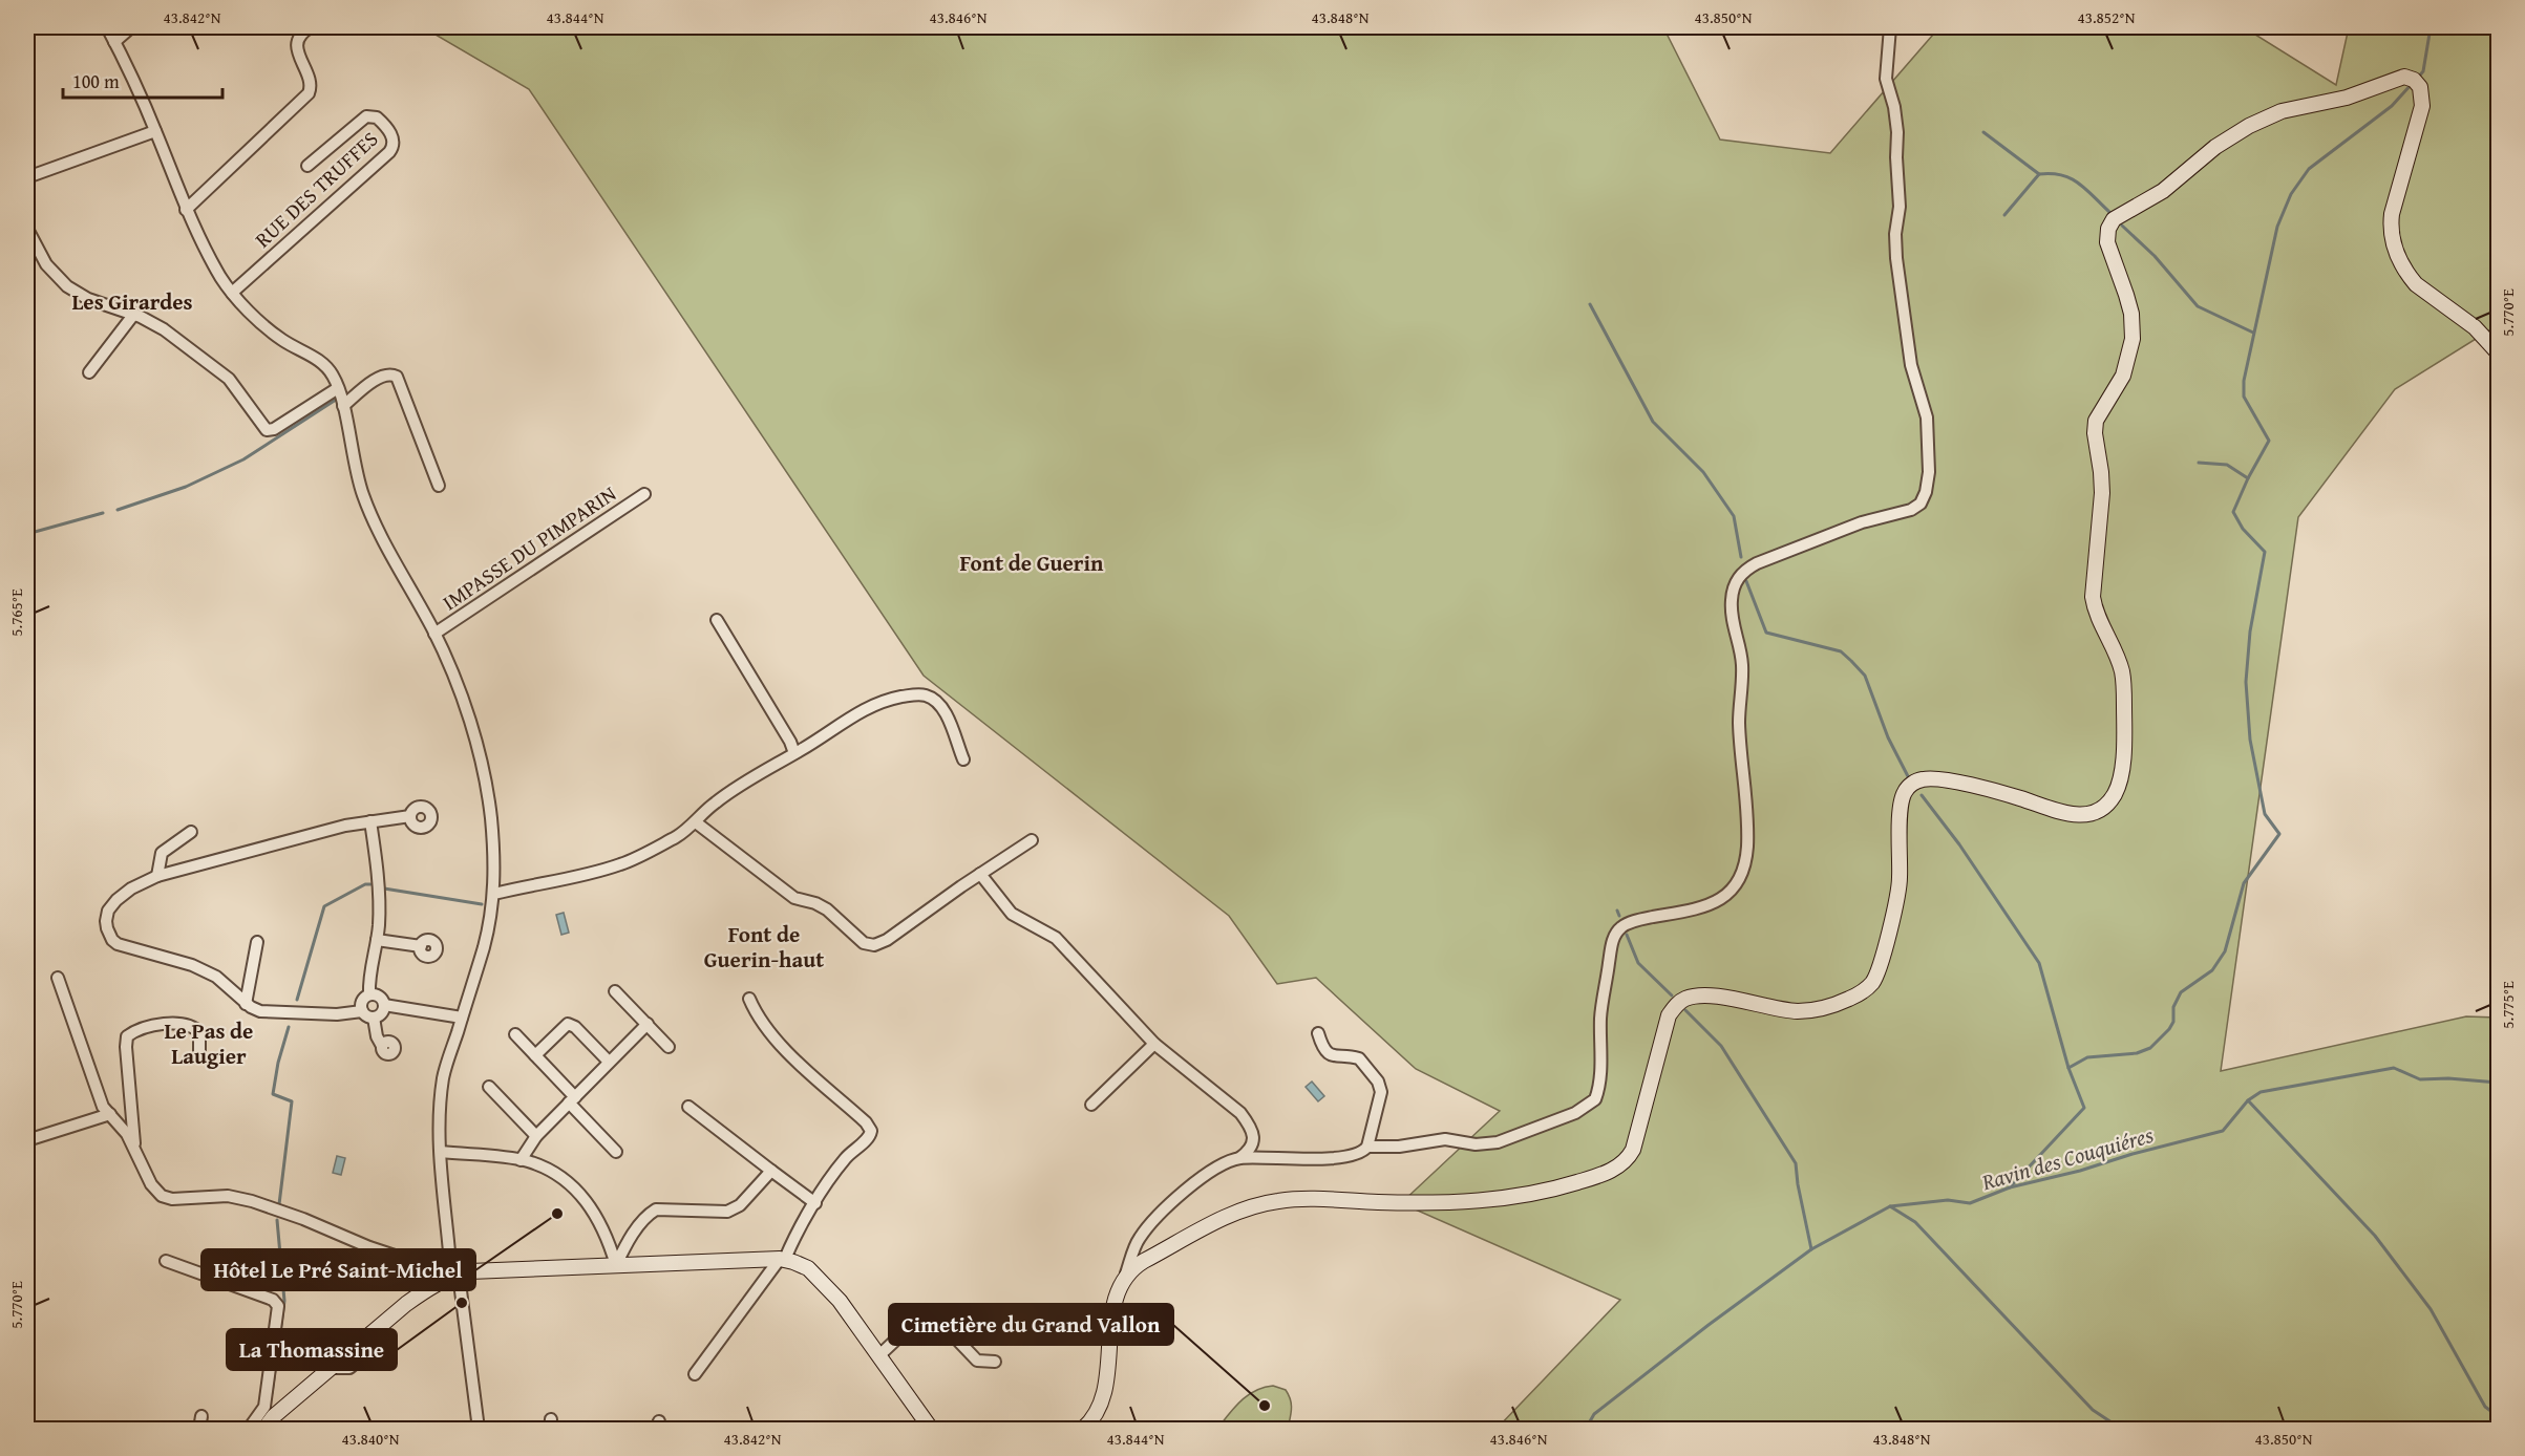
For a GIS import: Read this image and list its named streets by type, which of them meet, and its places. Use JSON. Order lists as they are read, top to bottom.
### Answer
{
  "streets": {
    "street": ["RUE DES TRUFFES", "IMPASSE DU PIMPARIN"]
  },
  "districts": [
    "Les Girardes",
    "Font de Guerin",
    "Font de Guerin-haut",
    "Le Pas de Laugier"
  ],
  "water": ["Ravin des Couquiéres"],
  "places": ["Hôtel Le Pré Saint-Michel", "La Thomassine", "Cimetière du Grand Vallon"],
  "scale_bar": "100 m",
  "coordinates": [
    "43.842°N",
    "43.844°N",
    "43.846°N",
    "43.848°N",
    "43.850°N",
    "43.852°N",
    "5.770°E",
    "5.765°E",
    "5.775°E",
    "43.840°N"
  ]
}
